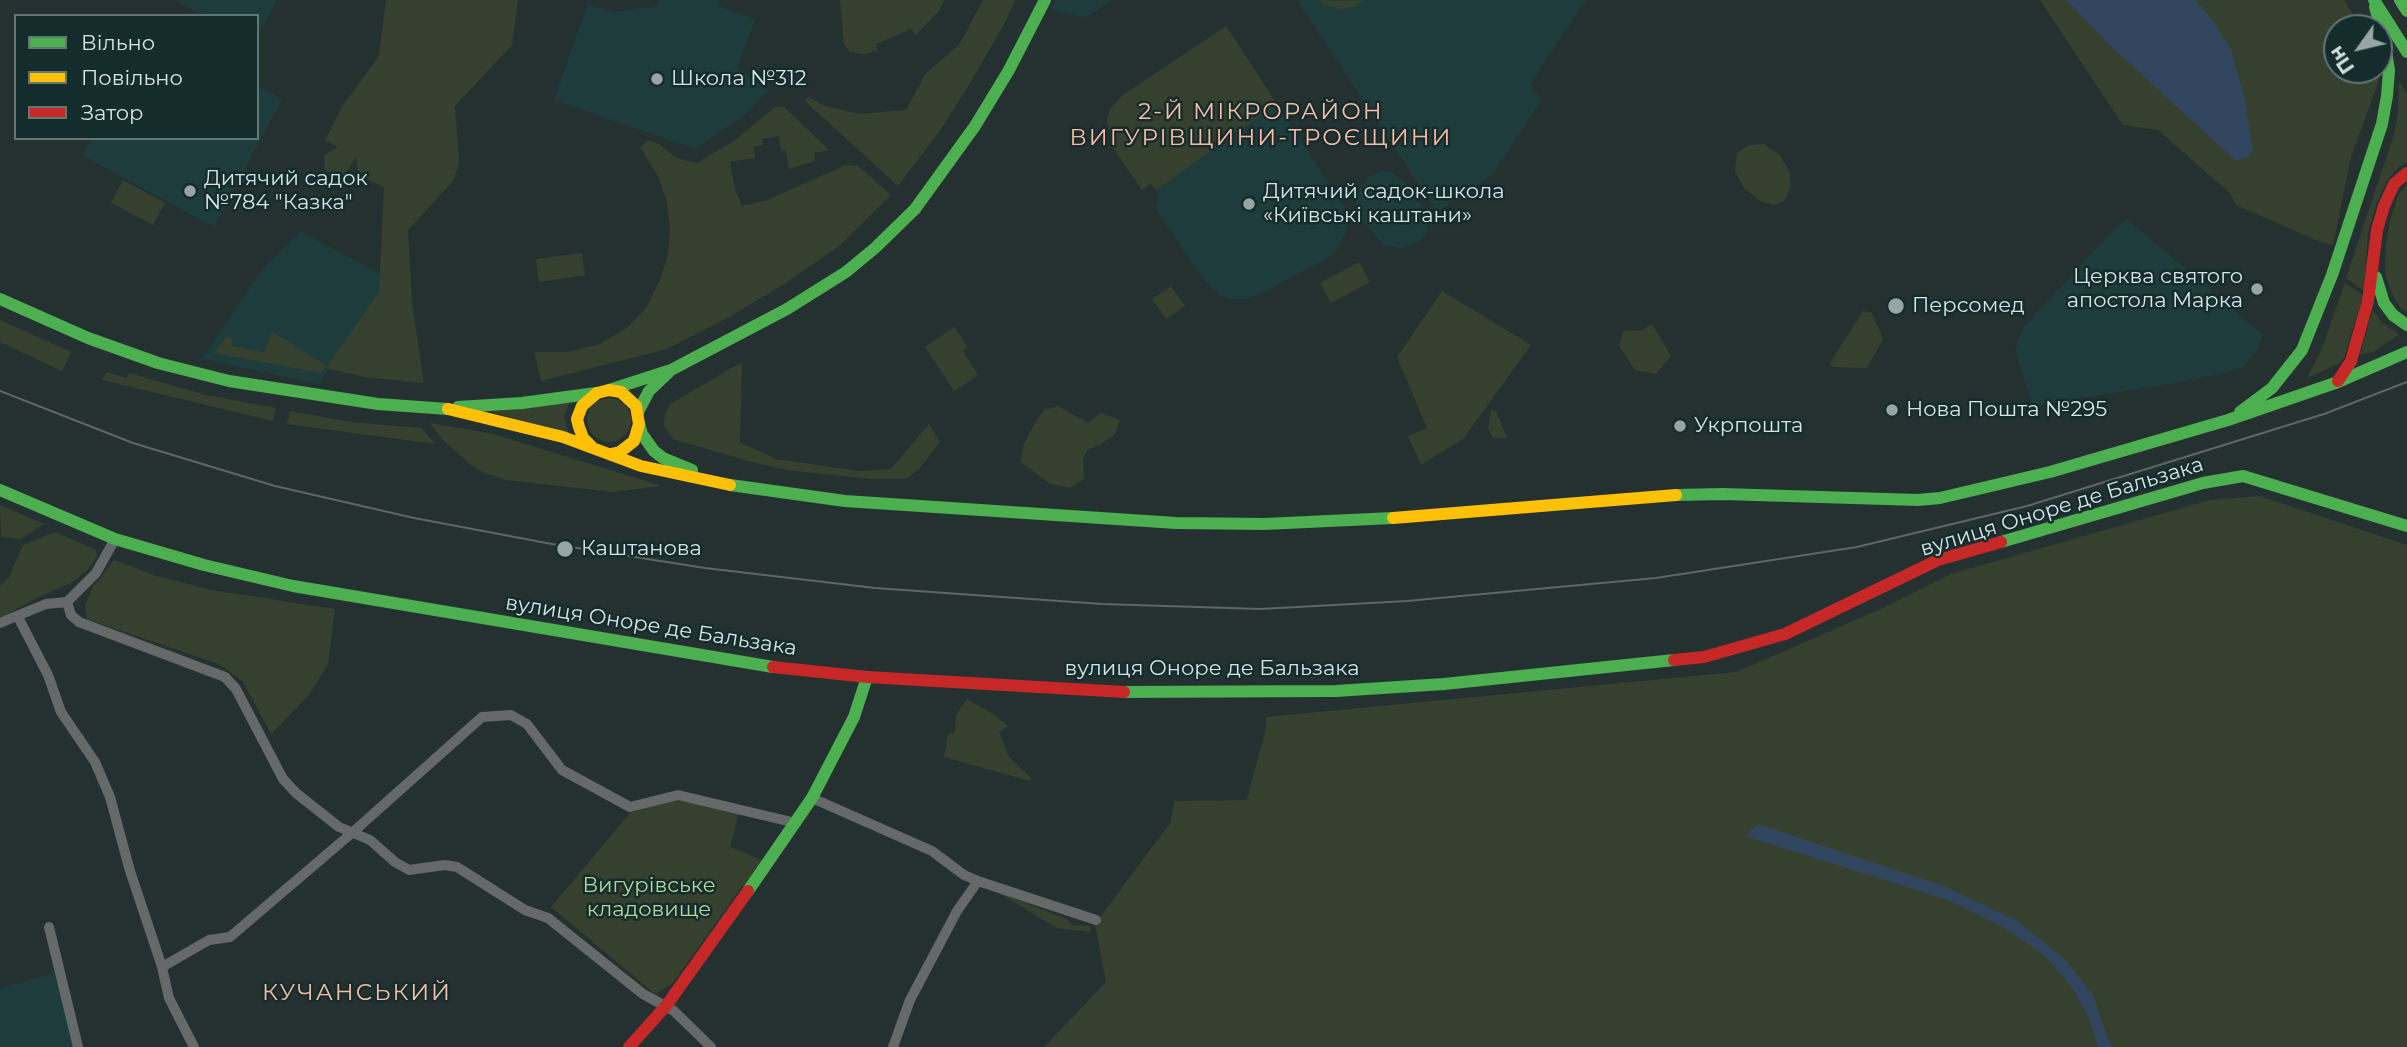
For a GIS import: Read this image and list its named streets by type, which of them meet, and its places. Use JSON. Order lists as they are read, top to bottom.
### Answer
{
  "streets": {
    "street": ["вулиця Оноре де Бальзака"]
  },
  "districts": ["2-Й МІКРОРАЙОН ВИГУРІВЩИНИ-ТРОЄЩИНИ", "КУЧАНСЬКИЙ"],
  "parks": ["Вигурівське кладовище"],
  "places": [
    "Школа №312",
    "Дитячий садок №784 \"Казка\"",
    "Дитячий садок-школа «Київські каштани»",
    "Церква святого апостола Марка",
    "Персомед",
    "Нова Пошта №295",
    "Укрпошта",
    "Каштанова"
  ],
  "legend": ["Вільно", "Повільно", "Затор"],
  "north": "bottom left"
}
